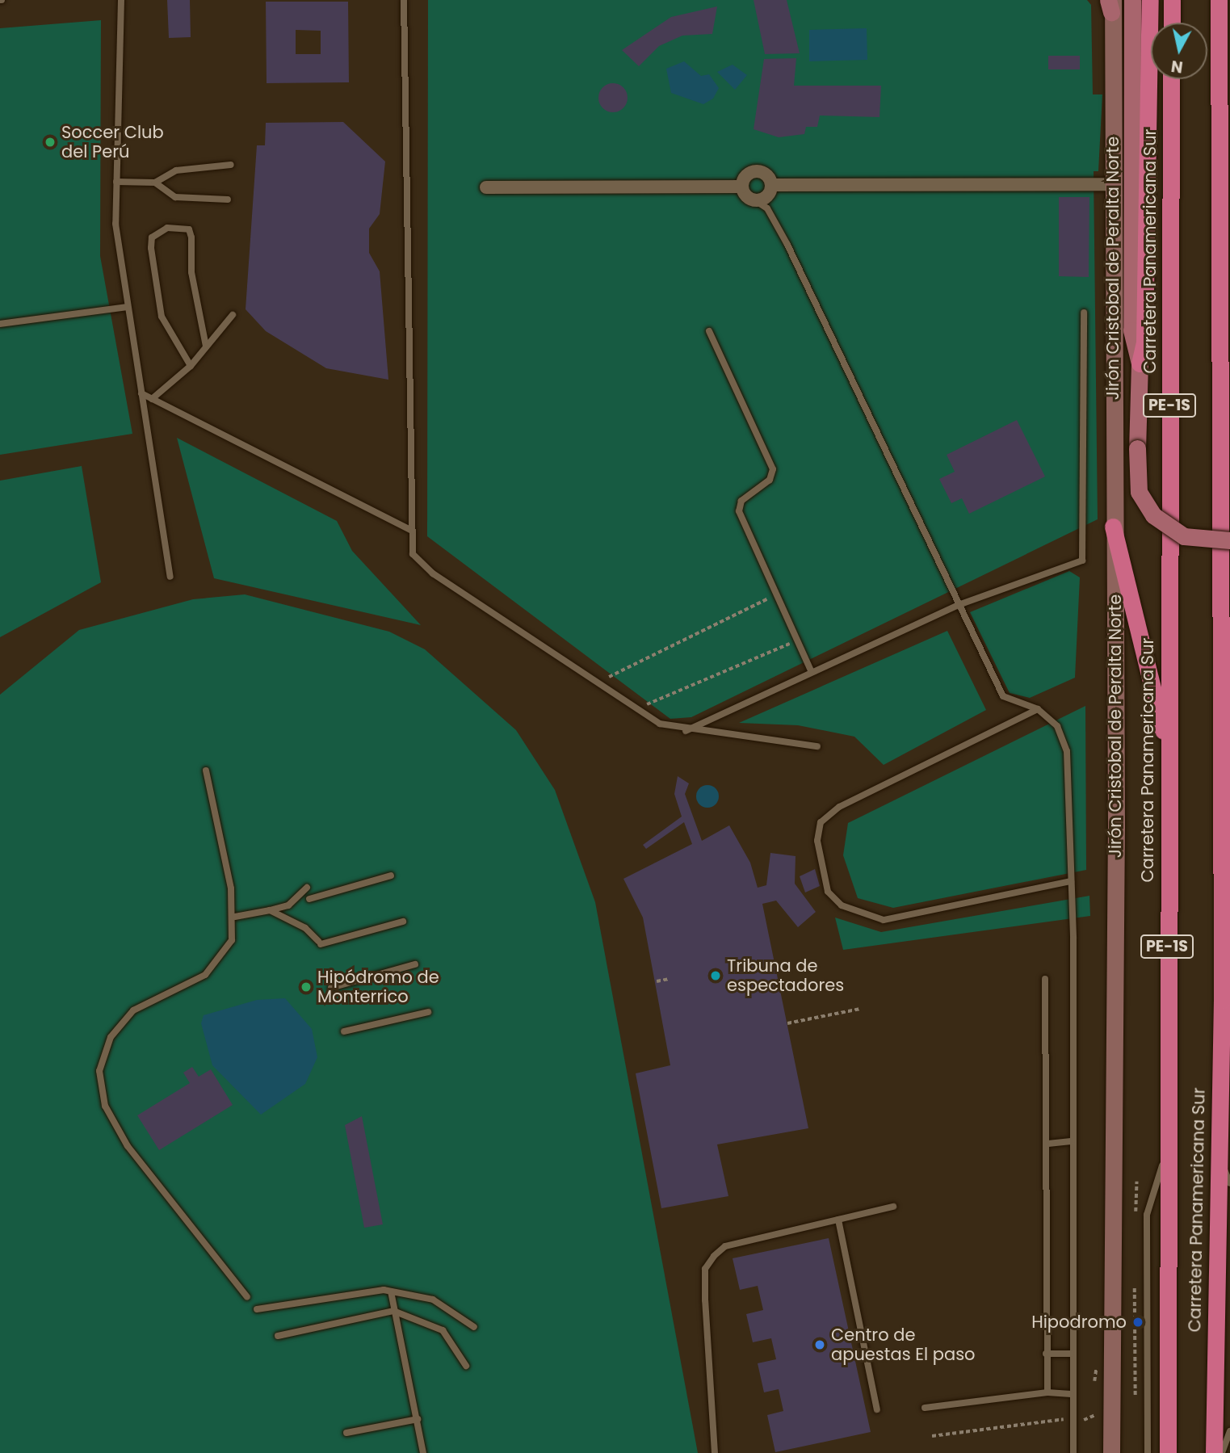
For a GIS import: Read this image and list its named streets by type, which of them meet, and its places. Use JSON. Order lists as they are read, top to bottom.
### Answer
{
  "streets": {
    "highway": ["Carretera Panamericana Sur", "PE-1S"],
    "street": ["Jirón Cristobal de Peralta Norte"]
  },
  "crossings": [
    ["Carretera Panamericana Sur", "PE-1S"]
  ],
  "places": [
    "Soccer Club del Perú",
    "Tribuna de espectadores",
    "Hipódromo de Monterrico",
    "Hipodromo",
    "Centro de apuestas El paso"
  ],
  "north": "bottom"
}
